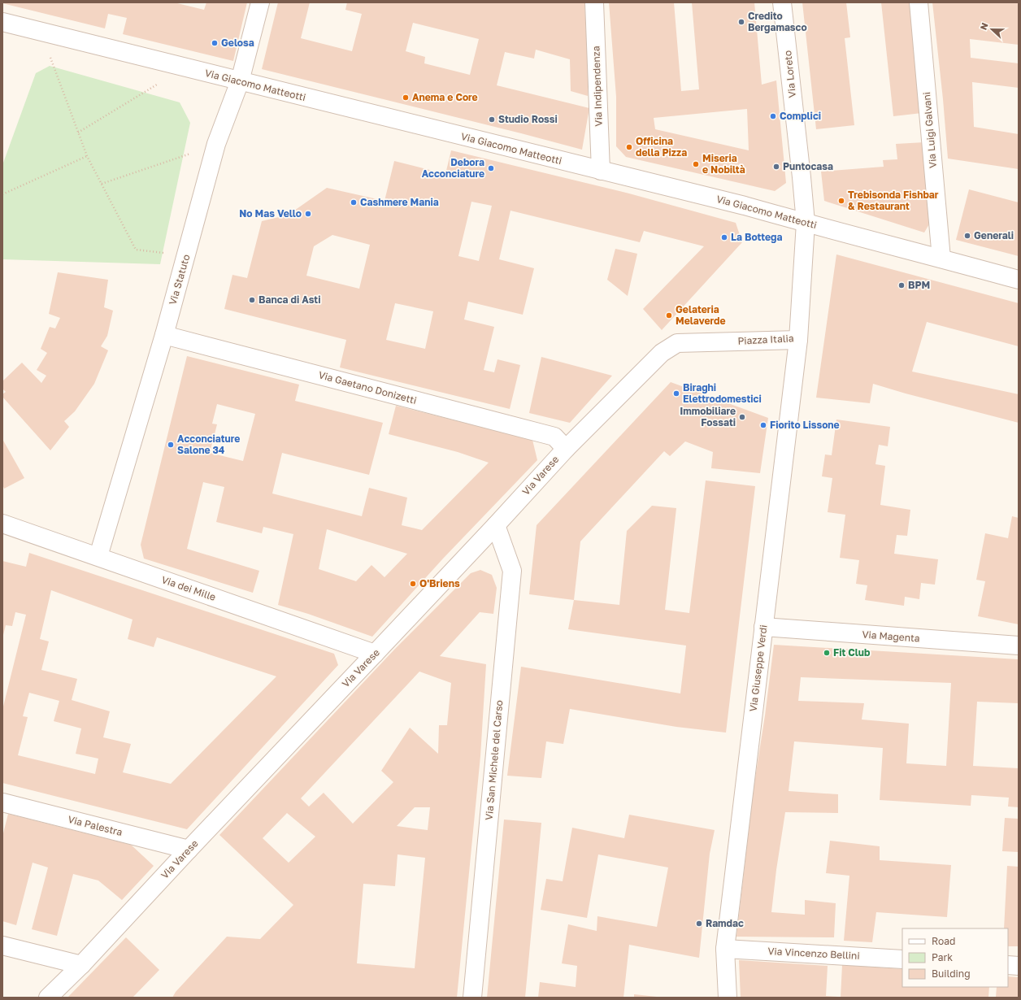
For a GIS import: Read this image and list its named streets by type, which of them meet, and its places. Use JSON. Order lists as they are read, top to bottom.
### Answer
{
  "streets": {
    "street": [
      "Via Loreto",
      "Via Giacomo Matteotti",
      "Via Indipendenza",
      "Via Luigi Galvani",
      "Via Statuto",
      "Piazza Italia",
      "Via Gaetano Donizetti",
      "Via Varese",
      "Via dei Mille",
      "Via Magenta",
      "Via Giuseppe Verdi",
      "Via San Michele del Carso",
      "Via Palestra",
      "Via Vincenzo Bellini"
    ]
  },
  "crossings": [
    ["Via Loreto", "Via Giacomo Matteotti"],
    ["Via Loreto", "Piazza Italia"],
    ["Via Giacomo Matteotti", "Via Indipendenza"],
    ["Via Giacomo Matteotti", "Via Luigi Galvani"],
    ["Via Giacomo Matteotti", "Via Statuto"],
    ["Via Giacomo Matteotti", "Piazza Italia"],
    ["Via Statuto", "Via Gaetano Donizetti"],
    ["Via Statuto", "Via dei Mille"],
    ["Piazza Italia", "Via Varese"],
    ["Piazza Italia", "Via Giuseppe Verdi"],
    ["Via Gaetano Donizetti", "Via Varese"],
    ["Via Varese", "Via dei Mille"],
    ["Via Varese", "Via San Michele del Carso"],
    ["Via Varese", "Via Palestra"],
    ["Via Magenta", "Via Giuseppe Verdi"],
    ["Via Giuseppe Verdi", "Via Vincenzo Bellini"]
  ],
  "places": [
    "Credito Bergamasco",
    "Gelosa",
    "Anema e Core",
    "Complici",
    "Studio Rossi",
    "Officina della Pizza",
    "Miseria e Nobiltà",
    "Puntocasa",
    "Debora Acconciature",
    "Trebisonda Fishbar & Restaurant",
    "Cashmere Mania",
    "No Mas Vello",
    "Generali",
    "La Bottega",
    "BPM",
    "Banca di Asti",
    "Gelateria Melaverde",
    "Biraghi Elettrodomestici",
    "Immobiliare Fossati",
    "Fiorito Lissone",
    "Acconciature Salone 34",
    "O'Briens",
    "Fit Club",
    "Ramdac"
  ],
  "legend": ["Road", "Park", "Building"],
  "north": "left"
}
